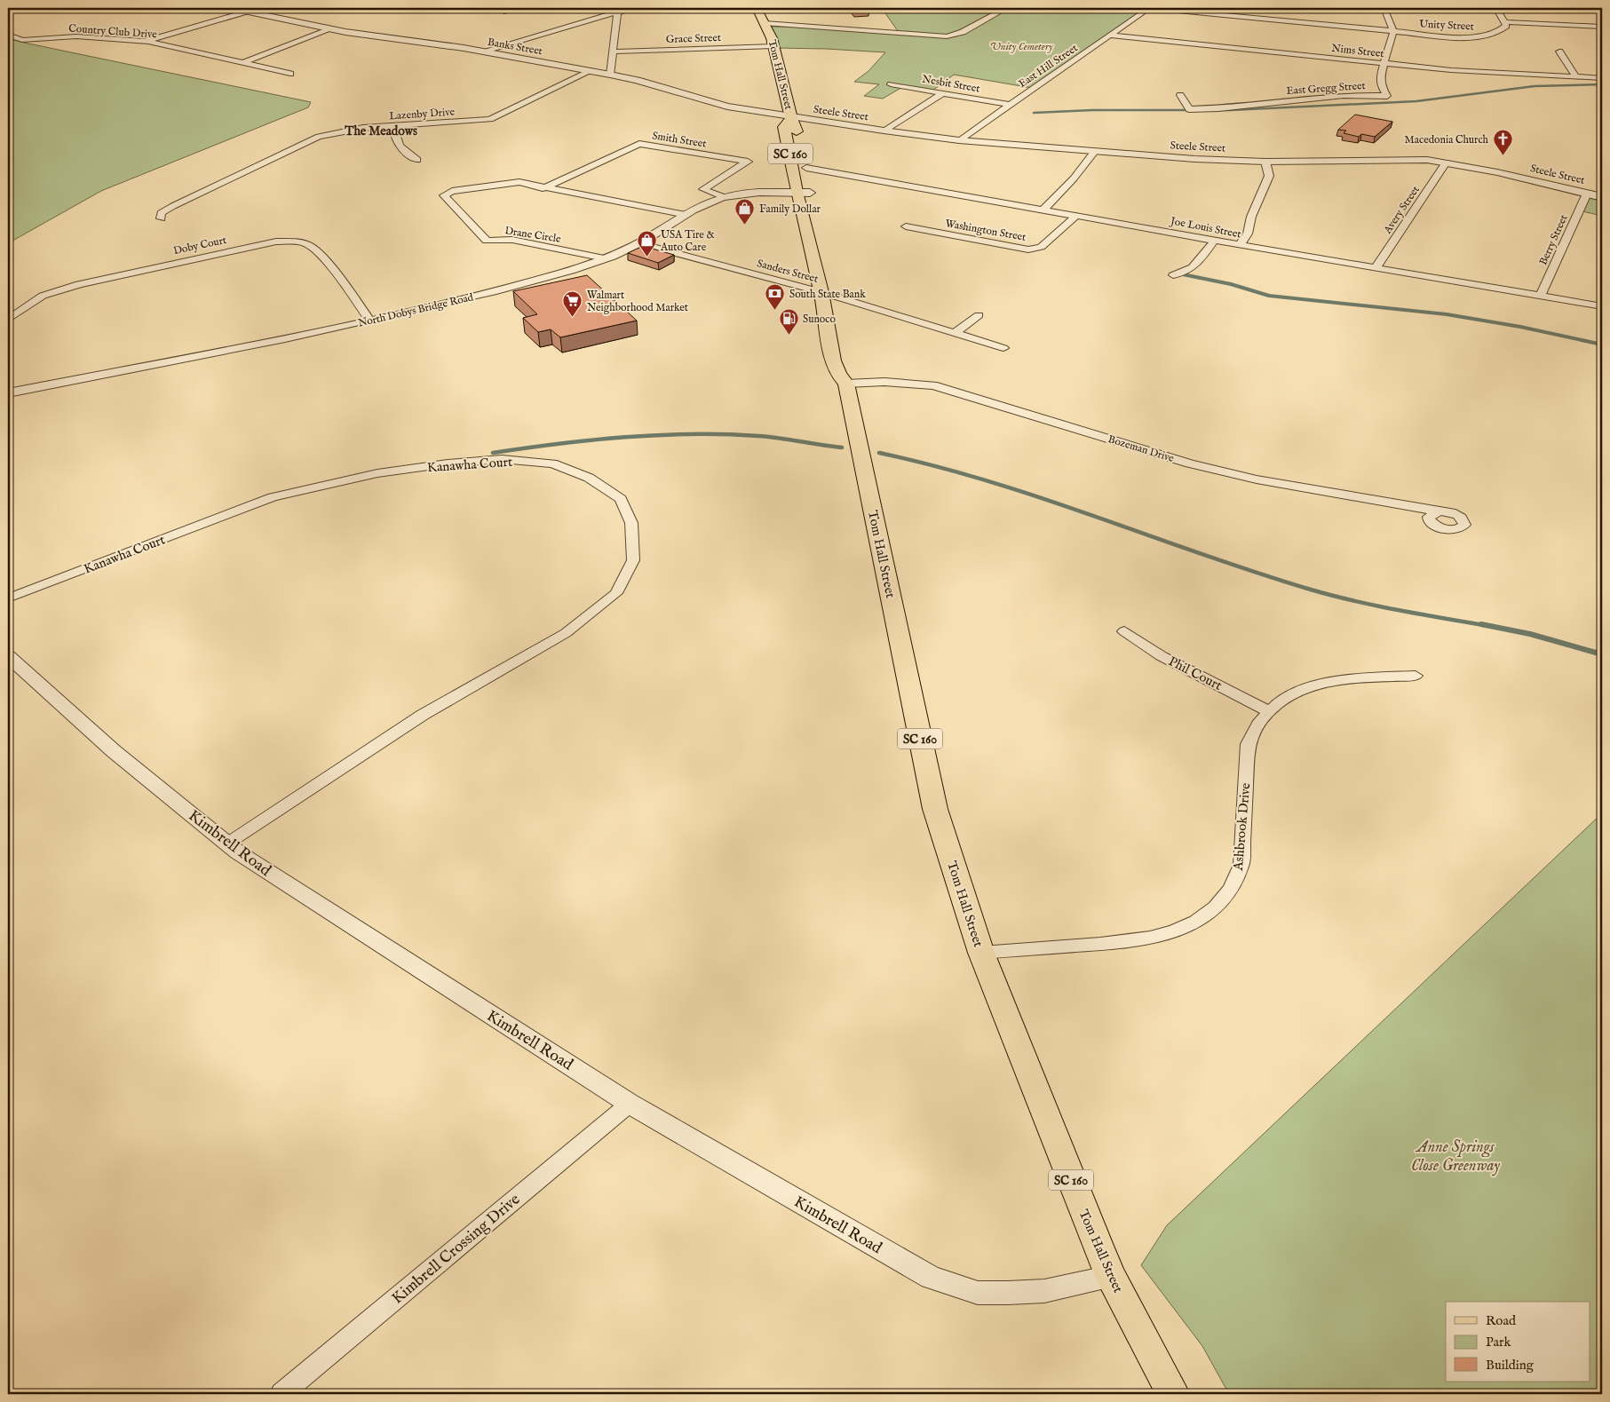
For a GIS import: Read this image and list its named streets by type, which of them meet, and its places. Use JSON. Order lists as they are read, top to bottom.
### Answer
{
  "streets": {
    "main road": ["Tom Hall Street", "SC 160"],
    "street": [
      "Unity Street",
      "Country Club Drive",
      "Grace Street",
      "Banks Street",
      "Nims Street",
      "East Hill Street",
      "Nesbit Street",
      "East Gregg Street",
      "Steele Street",
      "Lazenby Drive",
      "Smith Street",
      "Avery Street",
      "Joe Louis Street",
      "Washington Street",
      "Drane Circle",
      "Berry Street",
      "Doby Court",
      "Sanders Street",
      "North Dobys Bridge Road",
      "Bozeman Drive",
      "Kanawha Court",
      "Phil Court",
      "Ashbrook Drive",
      "Kimbrell Road",
      "Kimbrell Crossing Drive"
    ]
  },
  "crossings": [
    ["Unity Street", "East Hill Street"],
    ["Unity Street", "East Gregg Street"],
    ["Grace Street", "Tom Hall Street"],
    ["Banks Street", "Tom Hall Street"],
    ["Banks Street", "Steele Street"],
    ["Banks Street", "Lazenby Drive"],
    ["Nims Street", "East Hill Street"],
    ["Nims Street", "East Gregg Street"],
    ["East Hill Street", "Nesbit Street"],
    ["East Hill Street", "Steele Street"],
    ["Tom Hall Street", "Steele Street"],
    ["Tom Hall Street", "Joe Louis Street"],
    ["Tom Hall Street", "Sanders Street"],
    ["Tom Hall Street", "North Dobys Bridge Road"],
    ["Tom Hall Street", "Bozeman Drive"],
    ["Tom Hall Street", "Ashbrook Drive"],
    ["Tom Hall Street", "Kimbrell Road"],
    ["Steele Street", "Avery Street"],
    ["Steele Street", "Berry Street"],
    ["Smith Street", "Drane Circle"],
    ["Smith Street", "North Dobys Bridge Road"],
    ["Avery Street", "Joe Louis Street"],
    ["Joe Louis Street", "Washington Street"],
    ["Joe Louis Street", "Berry Street"],
    ["Drane Circle", "North Dobys Bridge Road"],
    ["Doby Court", "North Dobys Bridge Road"],
    ["Sanders Street", "North Dobys Bridge Road"],
    ["Kanawha Court", "Kimbrell Road"],
    ["Phil Court", "Ashbrook Drive"],
    ["Kimbrell Road", "Kimbrell Crossing Drive"]
  ],
  "districts": ["The Meadows"],
  "parks": ["Unity Cemetery", "Anne Springs Close Greenway"],
  "places": {
    "church": ["Macedonia Church"],
    "shop": ["Family Dollar", "USA Tire & Auto Care"],
    "bank": ["South State Bank"],
    "supermarket": ["Walmart Neighborhood Market"],
    "fuel station": ["Sunoco"]
  },
  "legend": ["Road", "Park", "Building"]
}
